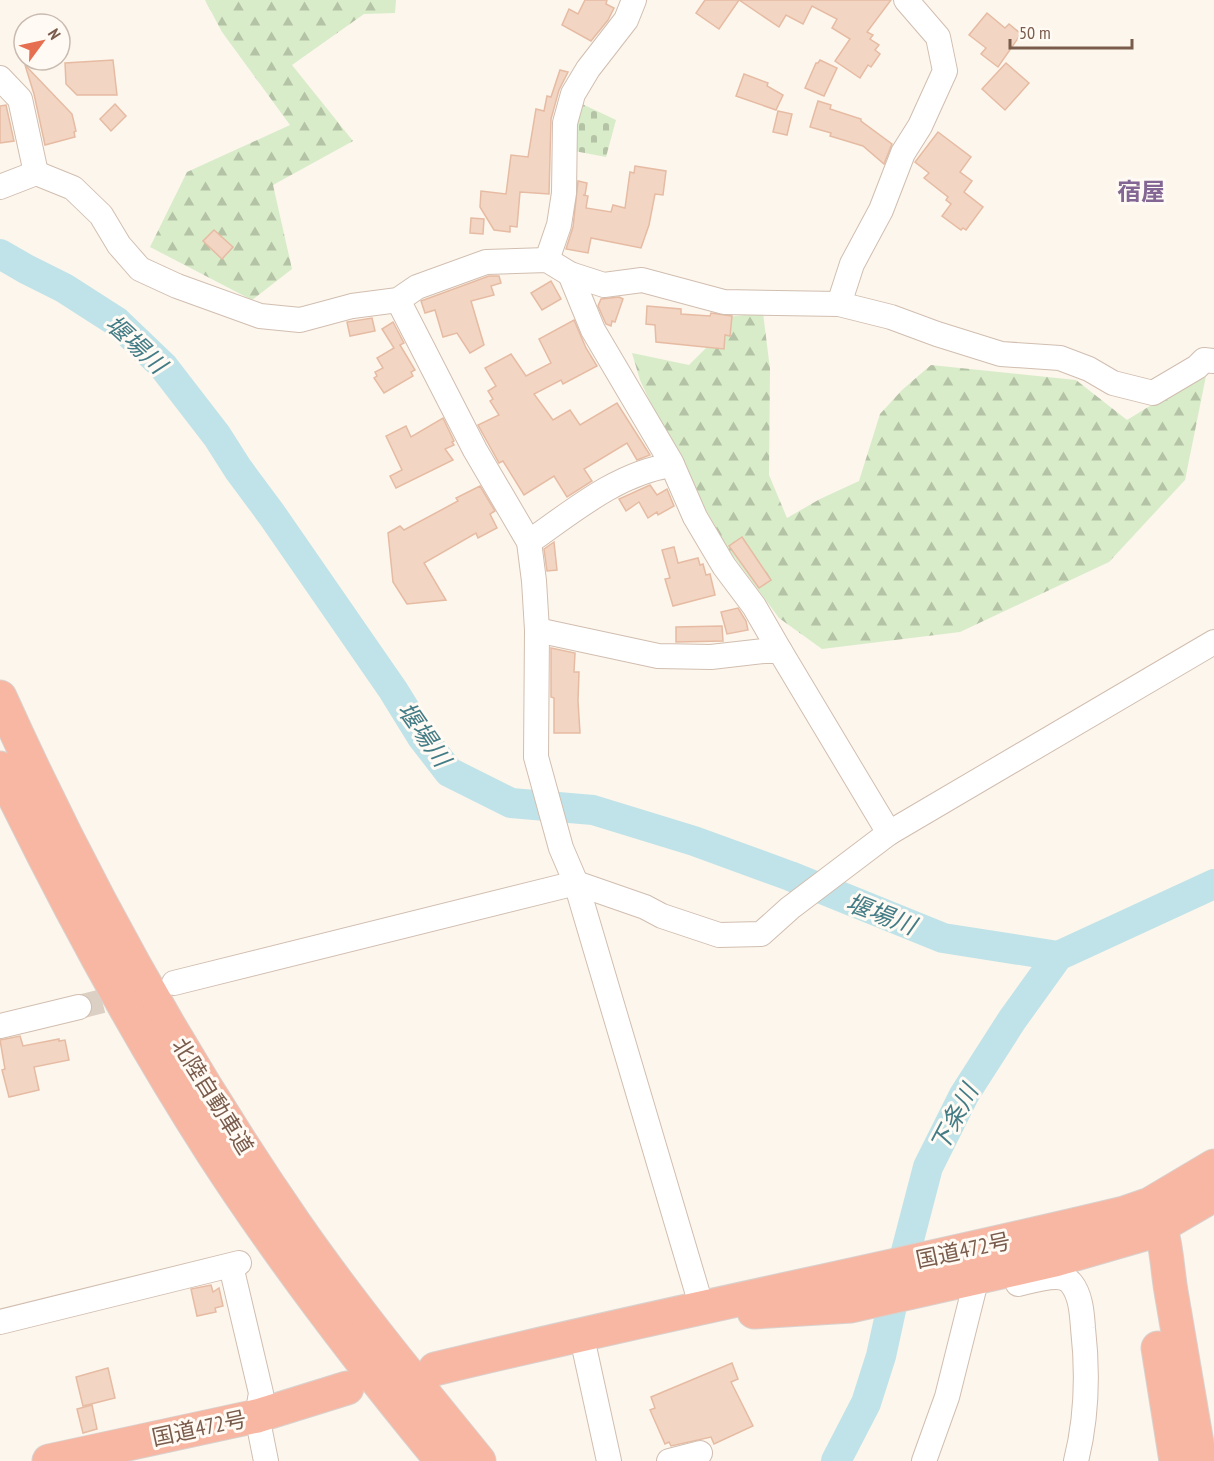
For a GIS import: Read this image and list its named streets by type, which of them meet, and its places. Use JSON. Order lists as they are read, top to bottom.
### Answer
{
  "streets": {
    "highway": ["北陸自動車道", "国道472号"]
  },
  "districts": ["宿屋"],
  "water": ["堰場川", "下条川"],
  "scale_bar": "50 m",
  "north": "top right"
}
